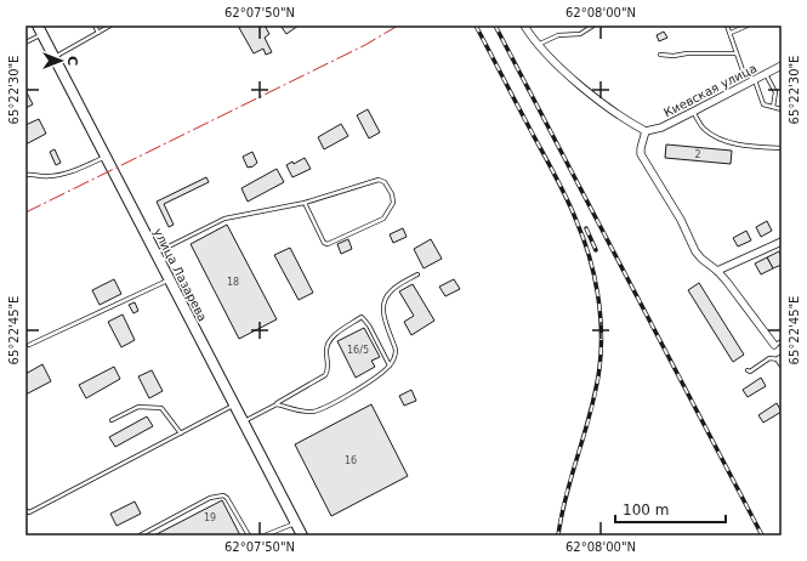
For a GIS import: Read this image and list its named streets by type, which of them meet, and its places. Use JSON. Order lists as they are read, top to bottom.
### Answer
{
  "streets": {
    "main road": ["улица Лазарева"],
    "street": ["Киевская улица"]
  },
  "house_numbers": [
    "2",
    "18",
    "16/5",
    "16",
    "19"
  ],
  "scale_bar": "100 m",
  "north": "right",
  "coordinates": [
    "62°07'50\"N",
    "62°08'00\"N",
    "65°22'30\"E",
    "65°22'45\"E"
  ]
}
